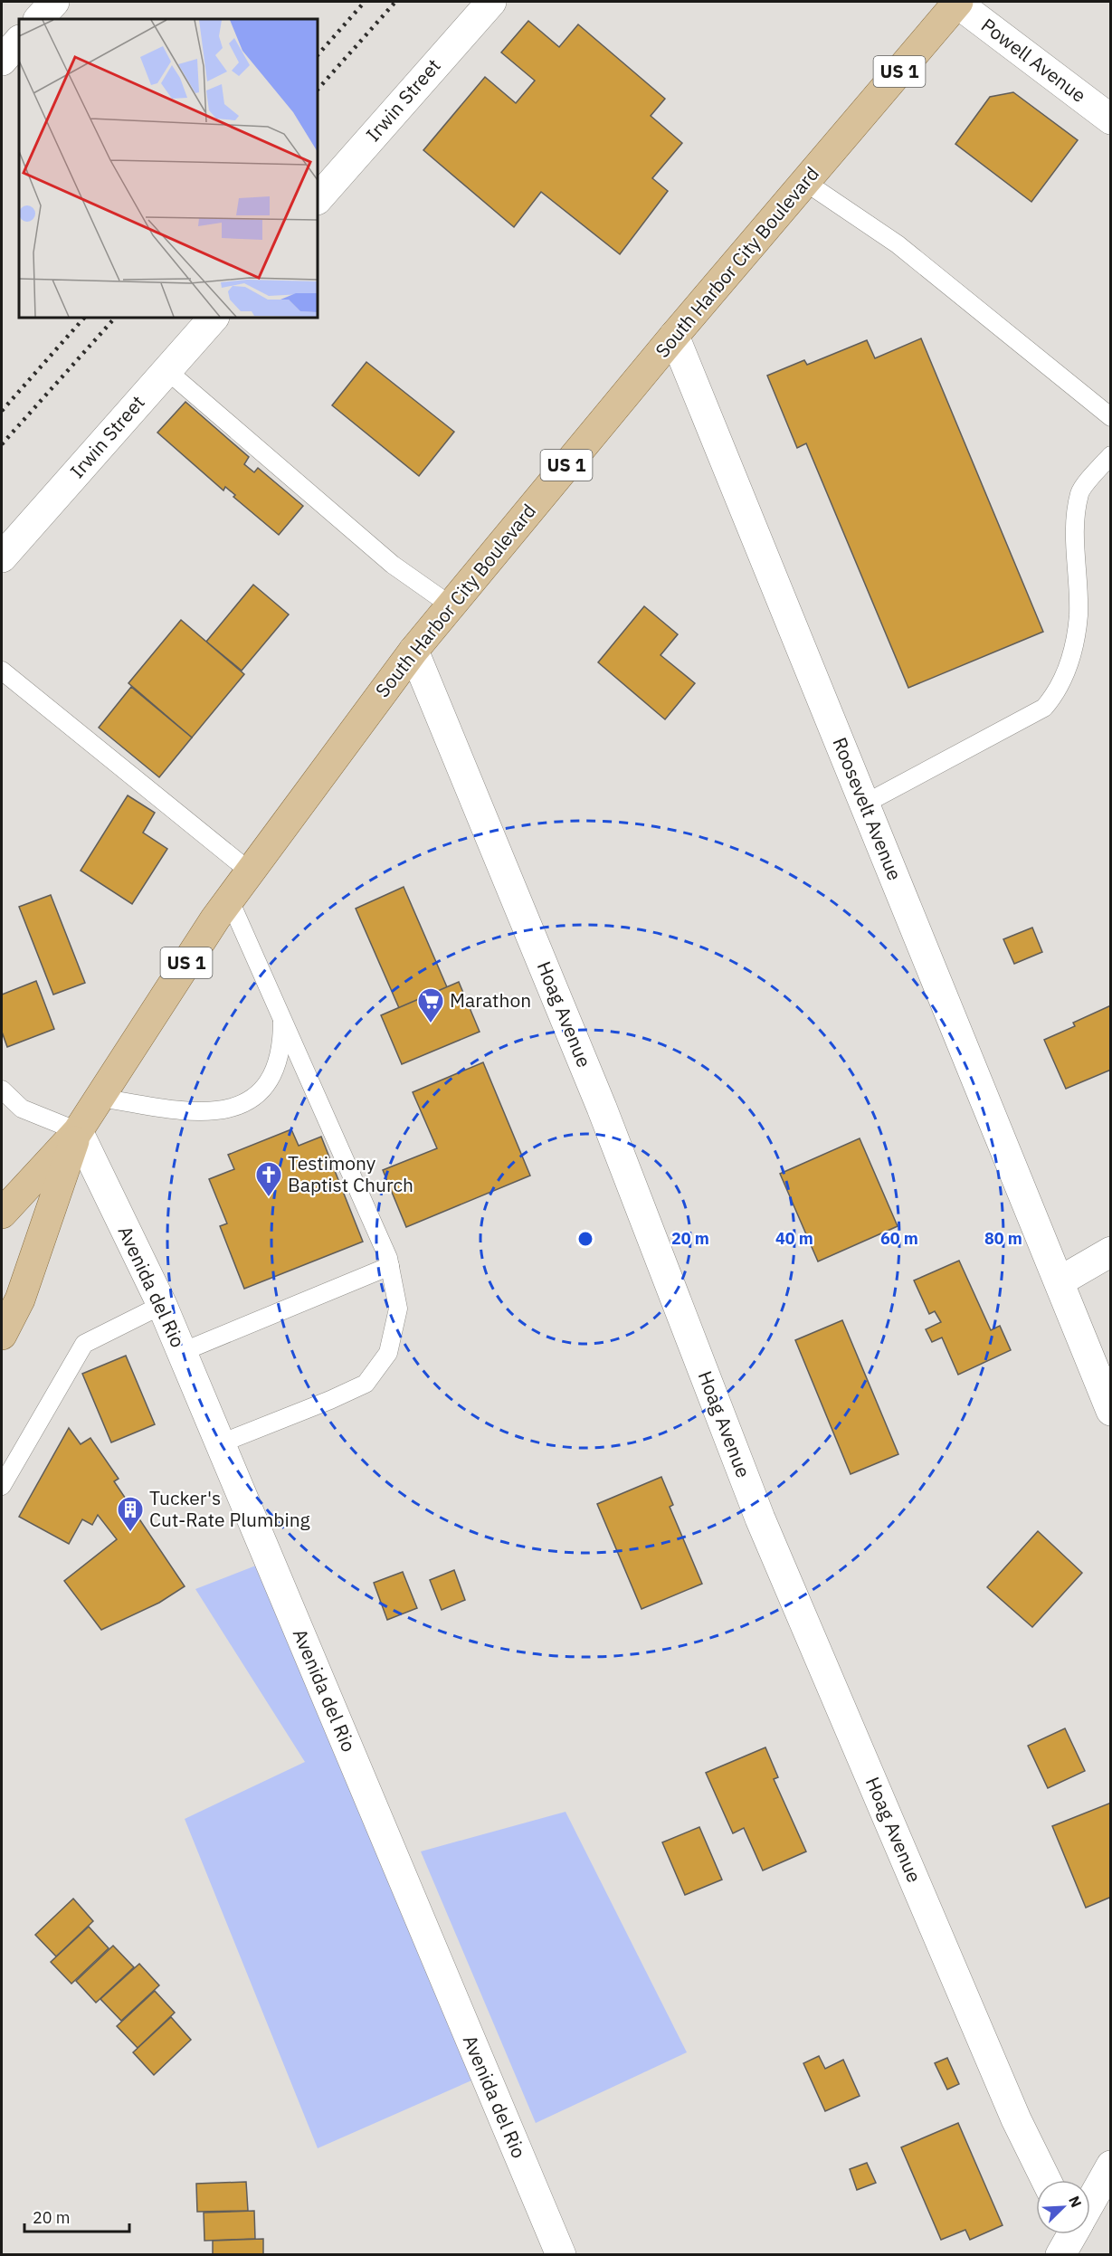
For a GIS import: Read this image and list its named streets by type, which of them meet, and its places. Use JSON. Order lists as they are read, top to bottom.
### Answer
{
  "streets": {
    "main road": ["US 1", "South Harbor City Boulevard"],
    "street": [
      "Powell Avenue",
      "Irwin Street",
      "Roosevelt Avenue",
      "Hoag Avenue",
      "Avenida del Rio"
    ]
  },
  "crossings": [
    ["Powell Avenue", "South Harbor City Boulevard"],
    ["South Harbor City Boulevard", "Roosevelt Avenue"],
    ["South Harbor City Boulevard", "Hoag Avenue"],
    ["South Harbor City Boulevard", "Avenida del Rio"]
  ],
  "places": {
    "supermarket": ["Marathon"],
    "church": ["Testimony Baptist Church"],
    "building": ["Tucker's Cut-Rate Plumbing"]
  },
  "scale_bar": "20 m",
  "north": "top right",
  "rings": [
    "20 m",
    "40 m",
    "60 m",
    "80 m"
  ]
}
